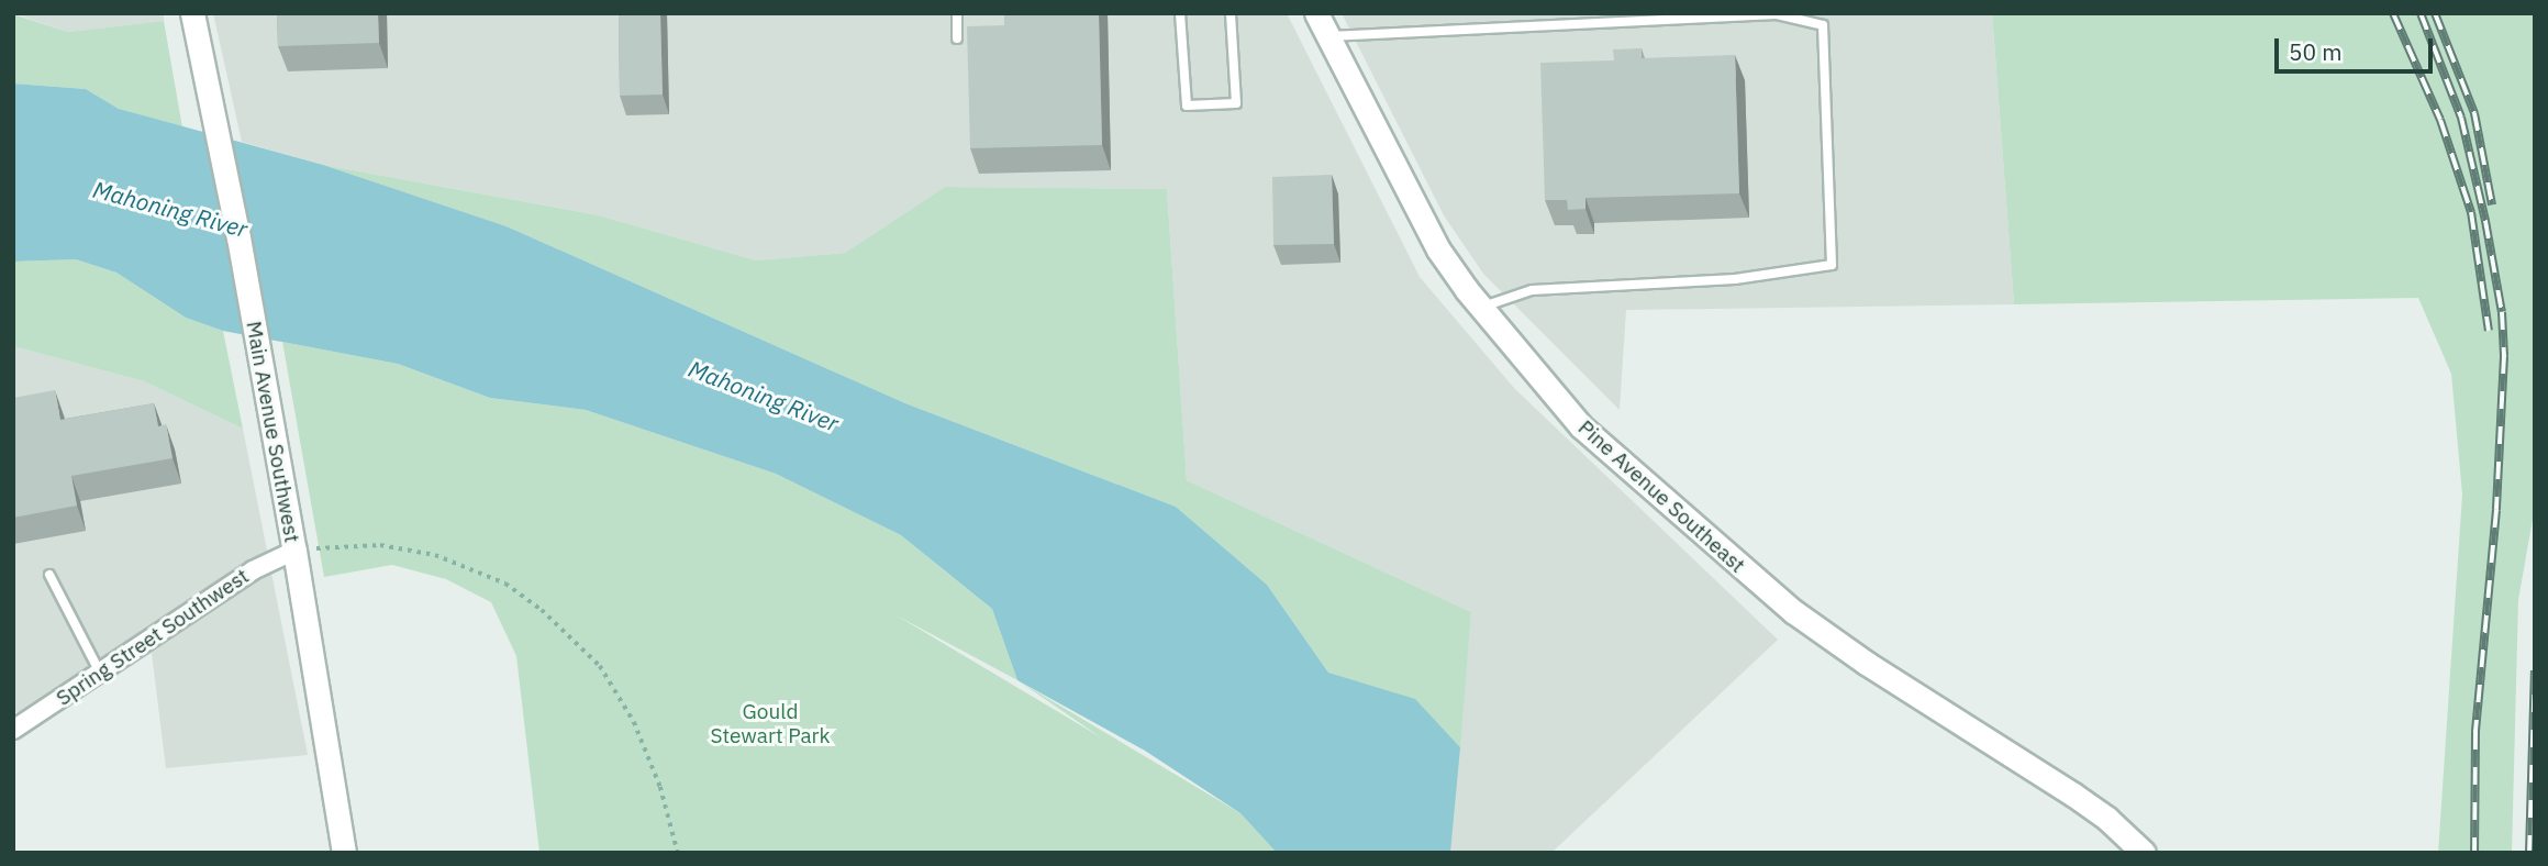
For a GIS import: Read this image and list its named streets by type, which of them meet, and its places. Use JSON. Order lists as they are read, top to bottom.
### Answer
{
  "streets": {
    "street": ["Main Avenue Southwest", "Pine Avenue Southeast", "Spring Street Southwest"]
  },
  "crossings": [
    ["Main Avenue Southwest", "Spring Street Southwest"]
  ],
  "water": ["Mahoning River"],
  "parks": ["Gould Stewart Park"],
  "scale_bar": "50 m"
}
